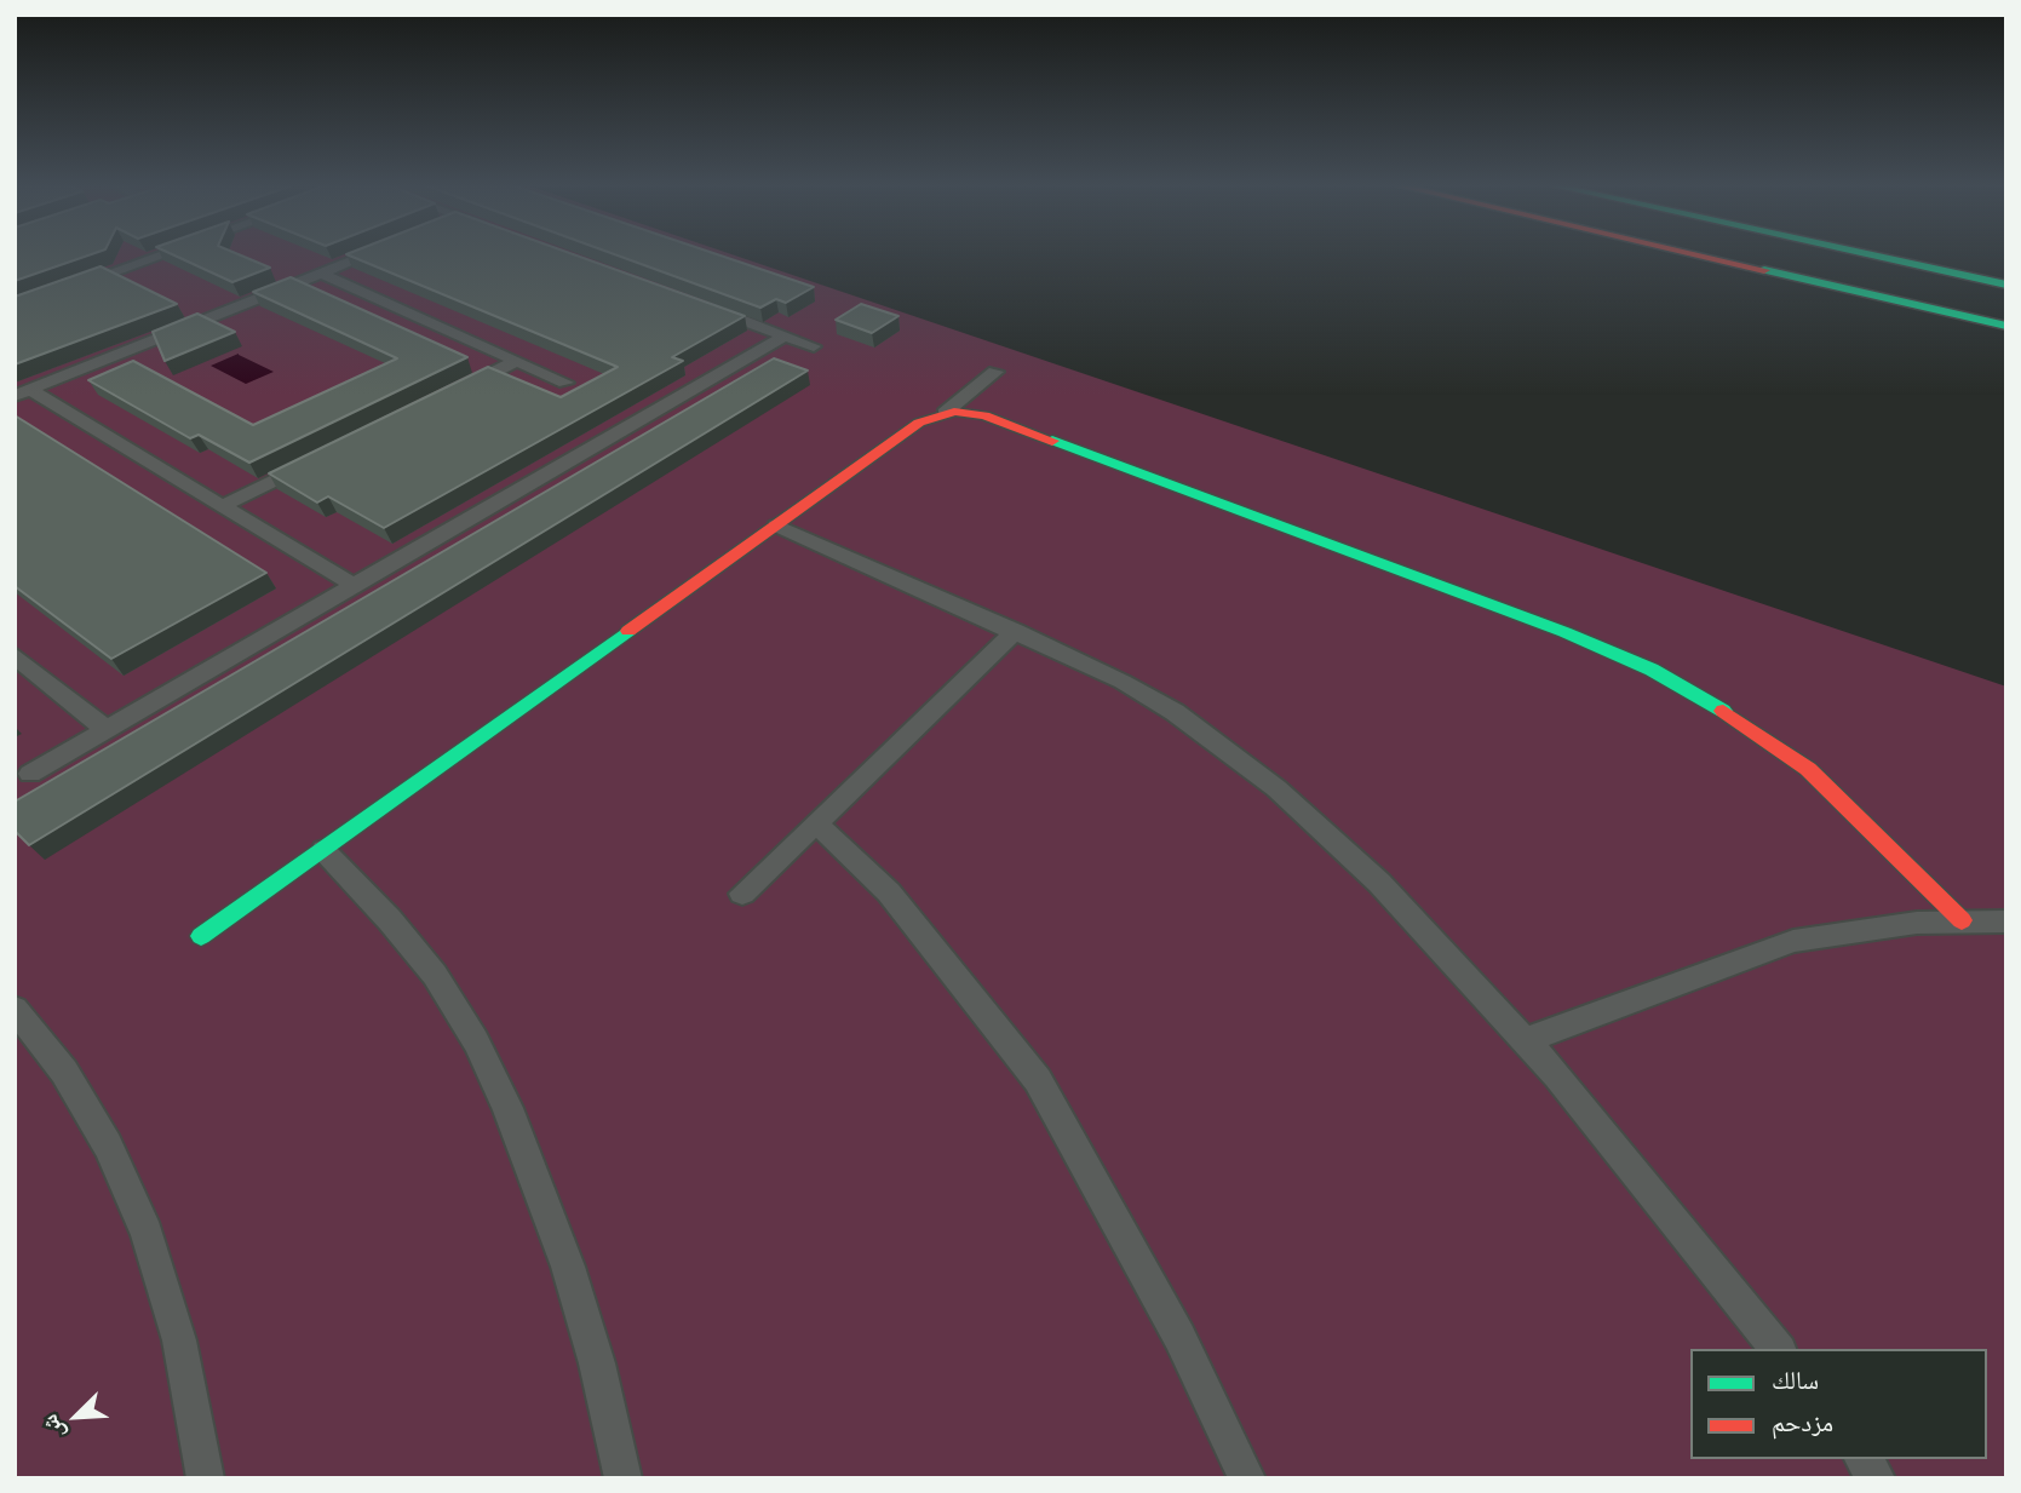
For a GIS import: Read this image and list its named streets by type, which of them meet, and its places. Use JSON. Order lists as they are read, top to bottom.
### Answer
{
  "legend": ["سالك", "مزدحم"],
  "north": "bottom left"
}
